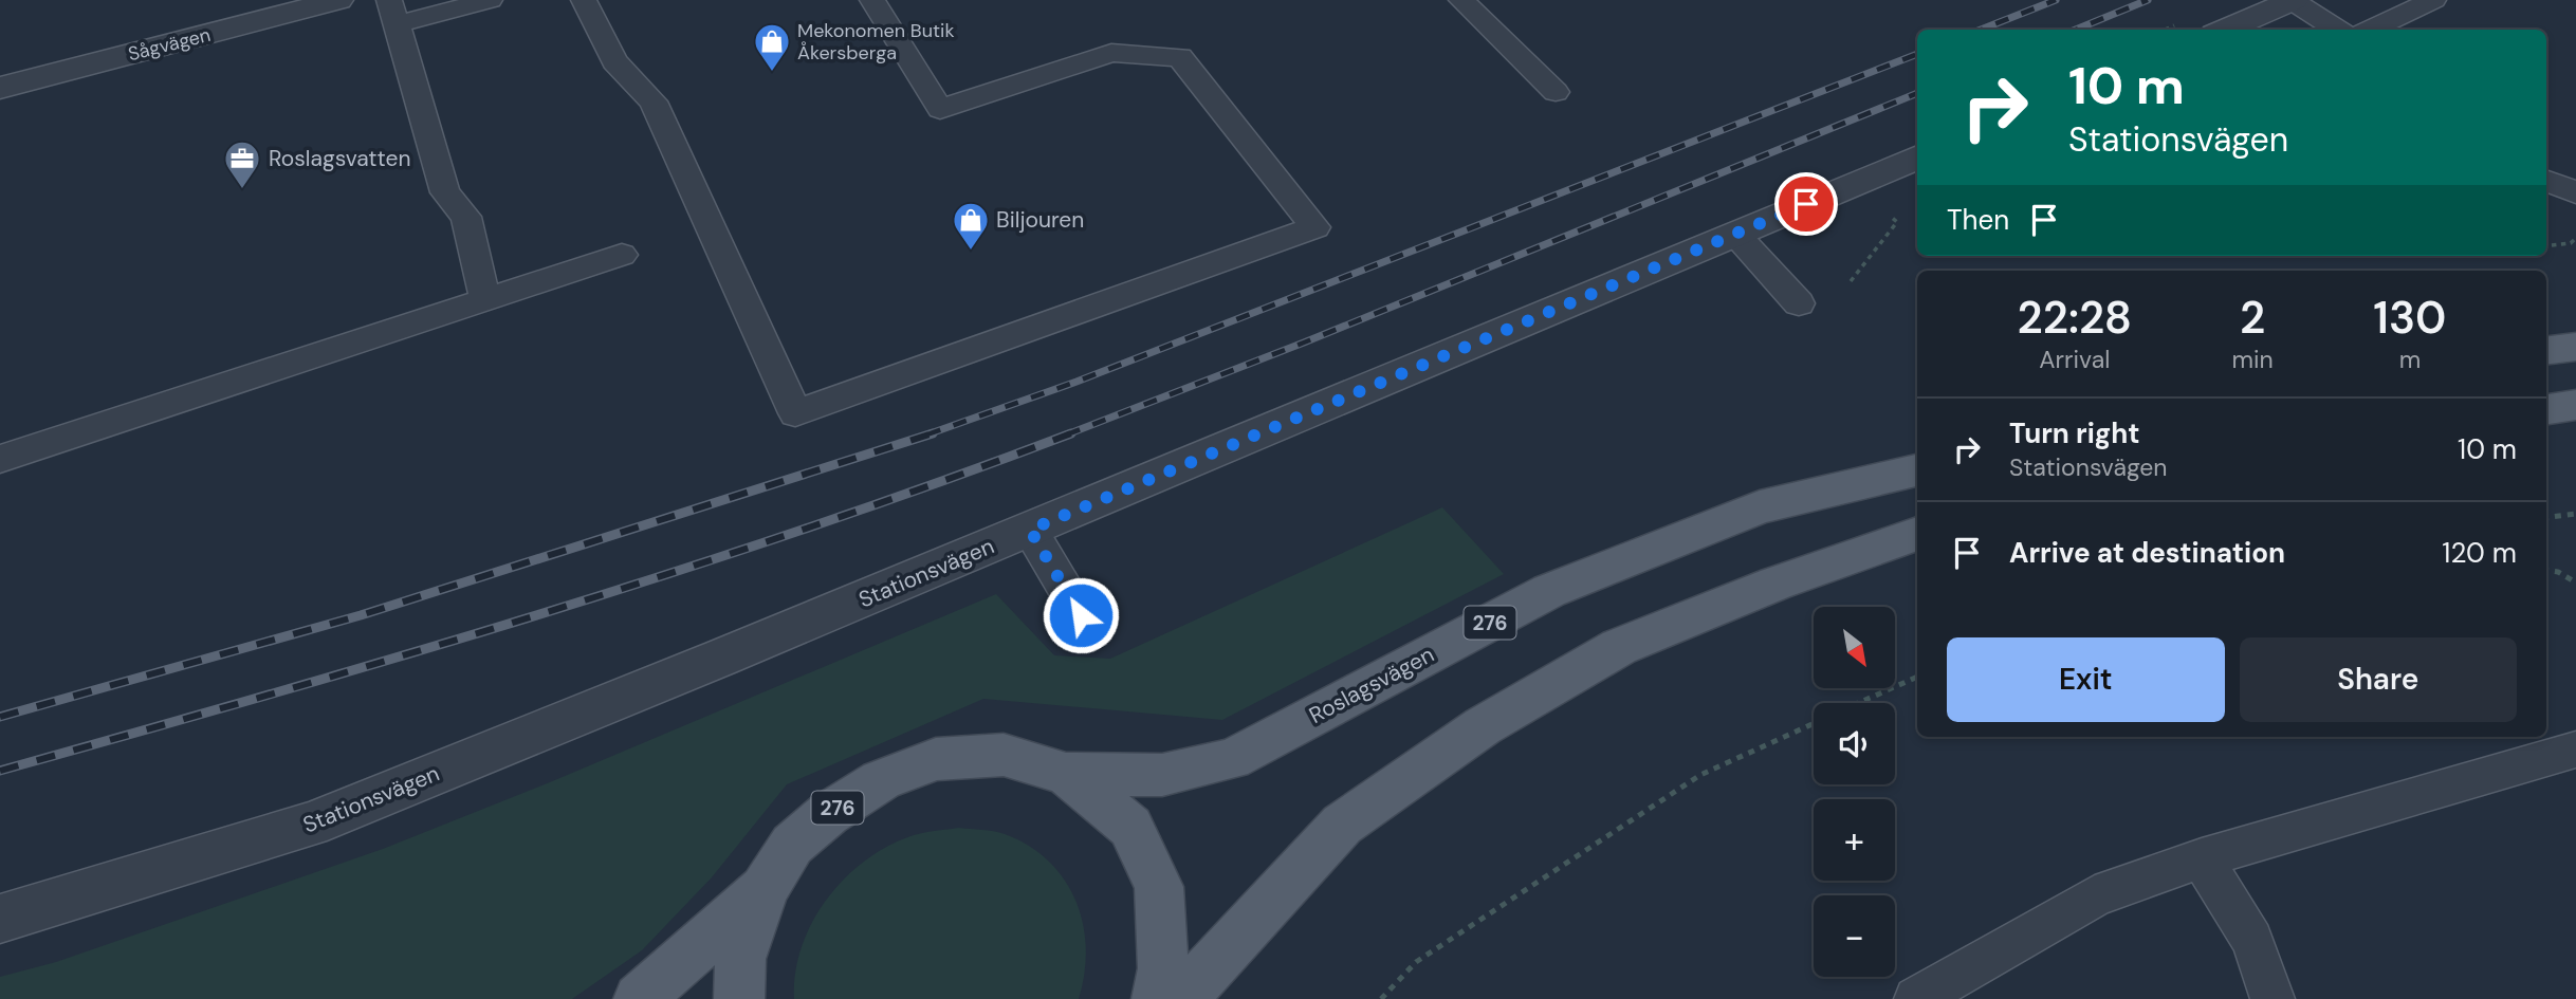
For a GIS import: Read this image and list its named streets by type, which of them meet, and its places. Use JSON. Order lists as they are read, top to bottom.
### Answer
{
  "streets": {
    "main road": ["276", "Roslagsvägen"],
    "street": ["Sågvägen", "Stationsvägen"]
  },
  "places": {
    "shop": ["Mekonomen Butik Åkersberga", "Biljouren"],
    "office": ["Roslagsvatten"]
  },
  "north": "bottom right",
  "page": {
    "turn": ["10 m", "Stationsvägen"],
    "then": "Then",
    "eta": [
      "22:28",
      "Arrival",
      "2",
      "min",
      "130",
      "m"
    ],
    "list": [
      {
        "name": "Turn right",
        "note": "Stationsvägen",
        "value": "10 m"
      },
      {
        "name": "Arrive at destination",
        "value": "120 m"
      }
    ],
    "map_buttons": ["+", "−"],
    "buttons": ["Exit", "Share"]
  }
}
